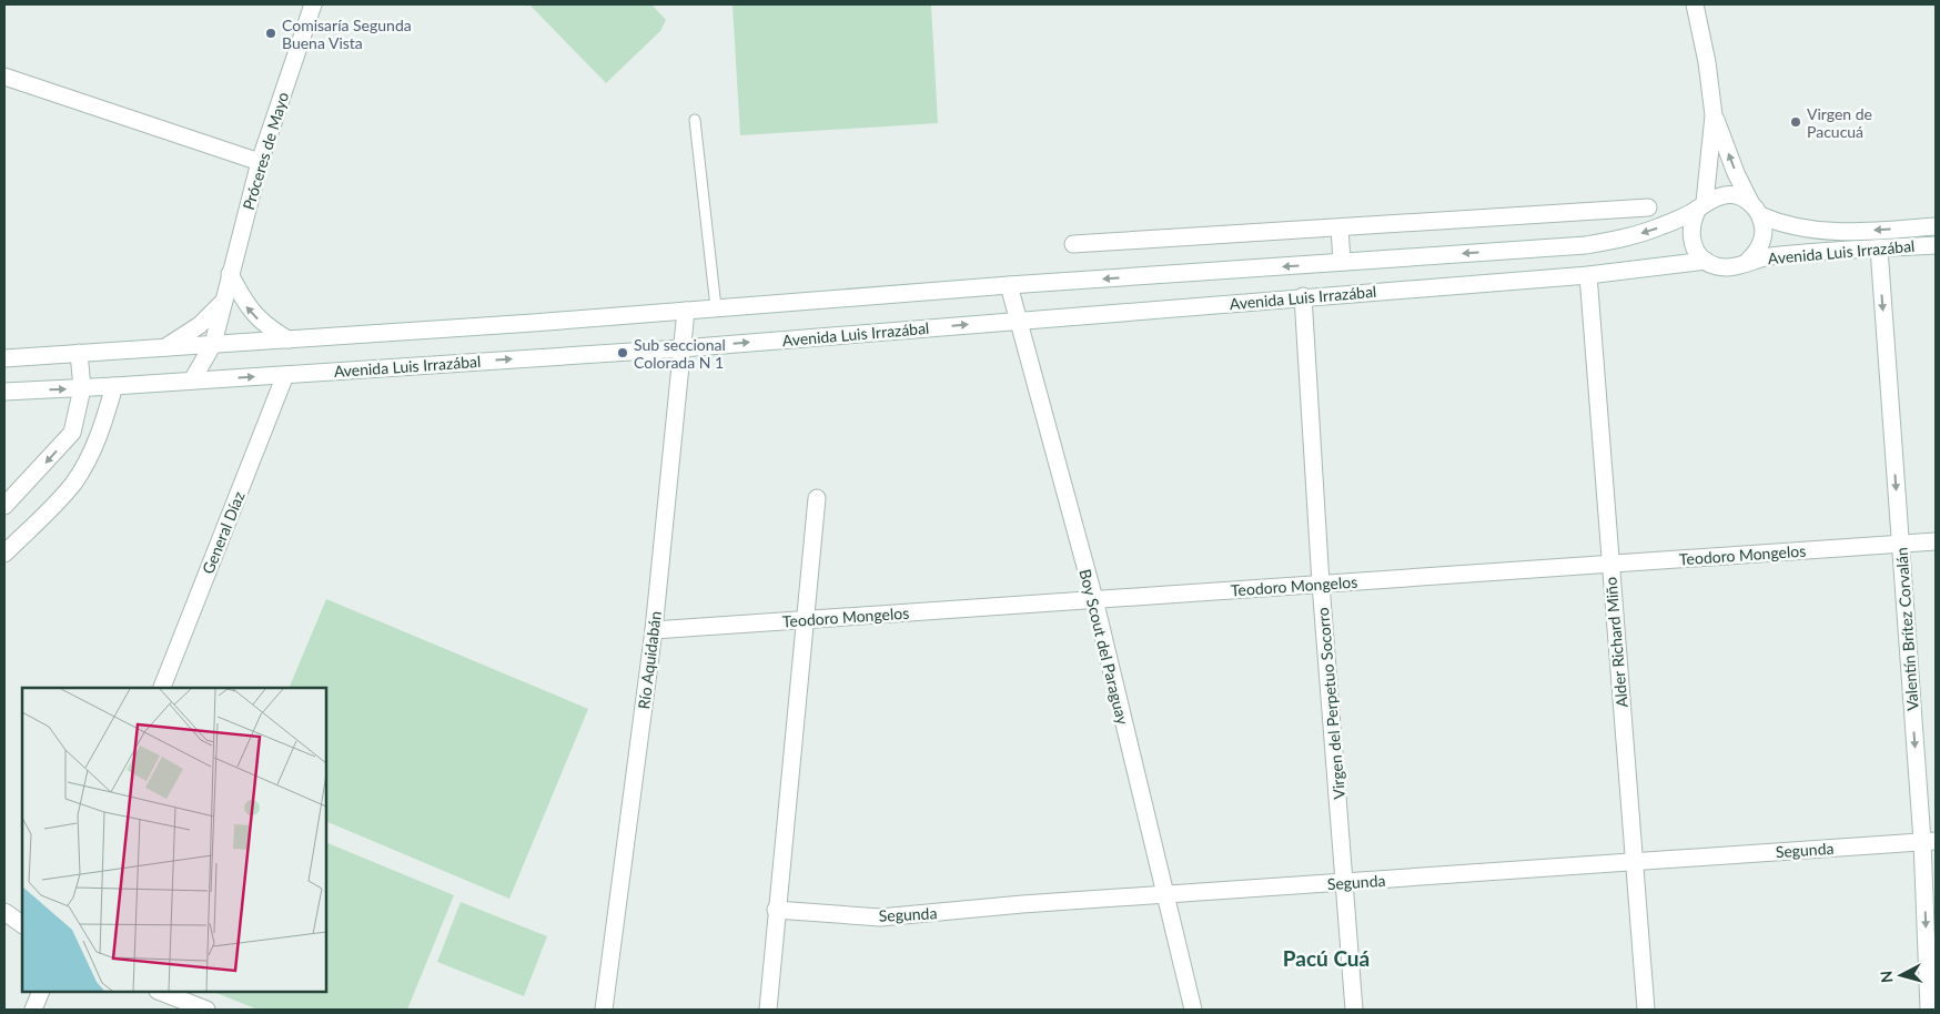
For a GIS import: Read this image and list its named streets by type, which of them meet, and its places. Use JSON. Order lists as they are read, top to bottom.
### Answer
{
  "streets": {
    "street": [
      "Próceres de Mayo",
      "Avenida Luis Irrazábal",
      "General Díaz",
      "Teodoro Mongelos",
      "Valentín Brítez Corvalán",
      "Alder Richard Miño",
      "Boy Scout del Paraguay",
      "Río Aquidabán",
      "Virgen del Perpetuo Socorro",
      "Segunda"
    ]
  },
  "crossings": [
    ["Próceres de Mayo", "Avenida Luis Irrazábal"],
    ["Avenida Luis Irrazábal", "General Díaz"],
    ["Avenida Luis Irrazábal", "Valentín Brítez Corvalán"],
    ["Avenida Luis Irrazábal", "Alder Richard Miño"],
    ["Avenida Luis Irrazábal", "Boy Scout del Paraguay"],
    ["Avenida Luis Irrazábal", "Río Aquidabán"],
    ["Avenida Luis Irrazábal", "Virgen del Perpetuo Socorro"],
    ["Teodoro Mongelos", "Valentín Brítez Corvalán"],
    ["Teodoro Mongelos", "Alder Richard Miño"],
    ["Teodoro Mongelos", "Boy Scout del Paraguay"],
    ["Teodoro Mongelos", "Río Aquidabán"],
    ["Teodoro Mongelos", "Virgen del Perpetuo Socorro"],
    ["Valentín Brítez Corvalán", "Segunda"],
    ["Alder Richard Miño", "Segunda"],
    ["Boy Scout del Paraguay", "Segunda"],
    ["Virgen del Perpetuo Socorro", "Segunda"]
  ],
  "one_way": ["Valentín Brítez Corvalán"],
  "districts": ["Pacú Cuá"],
  "places": ["Comisaría Segunda Buena Vista", "Virgen de Pacucuá", "Sub seccional Colorada N 1"],
  "north": "left"
}
